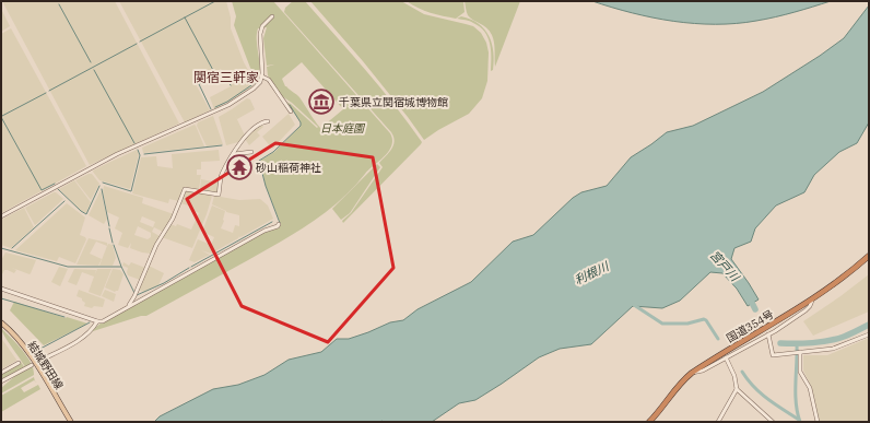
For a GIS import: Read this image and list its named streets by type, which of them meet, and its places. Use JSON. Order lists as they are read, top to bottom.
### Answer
{
  "streets": {
    "highway": ["国道354号"],
    "main road": ["結城野田線"]
  },
  "districts": ["関宿三軒家"],
  "water": ["宮戸川", "利根川"],
  "parks": ["日本庭園"],
  "places": {
    "museum": ["千葉県立関宿城博物館"],
    "temple": ["砂山稲荷神社"]
  }
}
